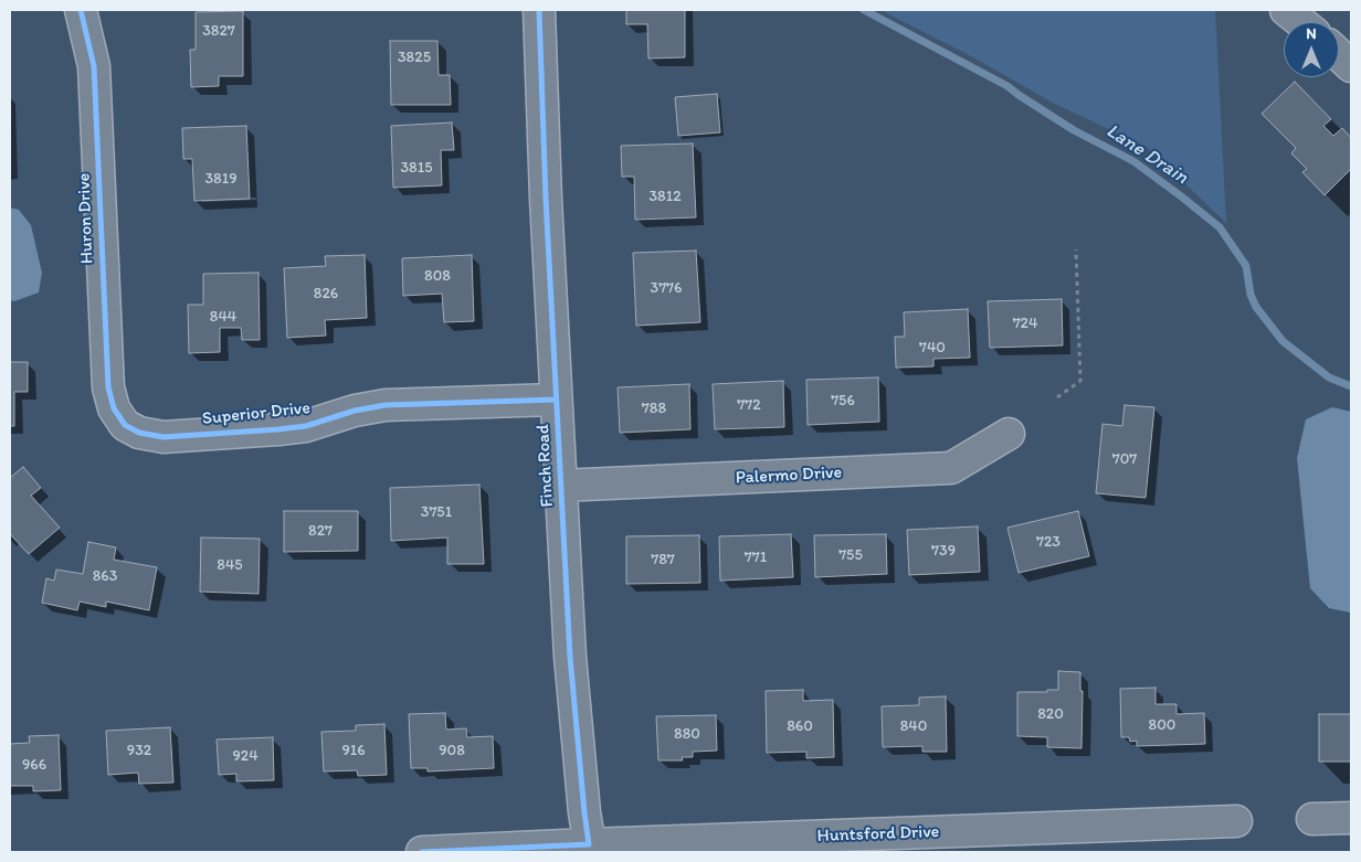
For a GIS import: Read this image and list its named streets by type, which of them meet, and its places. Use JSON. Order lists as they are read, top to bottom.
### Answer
{
  "streets": {
    "street": [
      "Huron Drive",
      "Superior Drive",
      "Finch Road",
      "Palermo Drive",
      "Huntsford Drive"
    ]
  },
  "crossings": [
    ["Huron Drive", "Superior Drive"],
    ["Superior Drive", "Finch Road"],
    ["Finch Road", "Palermo Drive"],
    ["Finch Road", "Huntsford Drive"]
  ],
  "water": ["Lane Drain"],
  "house_numbers": [
    "3827",
    "3825",
    "3815",
    "3819",
    "3812",
    "808",
    "3776",
    "826",
    "844",
    "724",
    "740",
    "756",
    "772",
    "788",
    "707",
    "3751",
    "827",
    "723",
    "739",
    "755",
    "771",
    "787",
    "845",
    "863",
    "820",
    "800",
    "860",
    "840",
    "880",
    "932",
    "916",
    "908",
    "924",
    "966"
  ],
  "north": "top"
}
